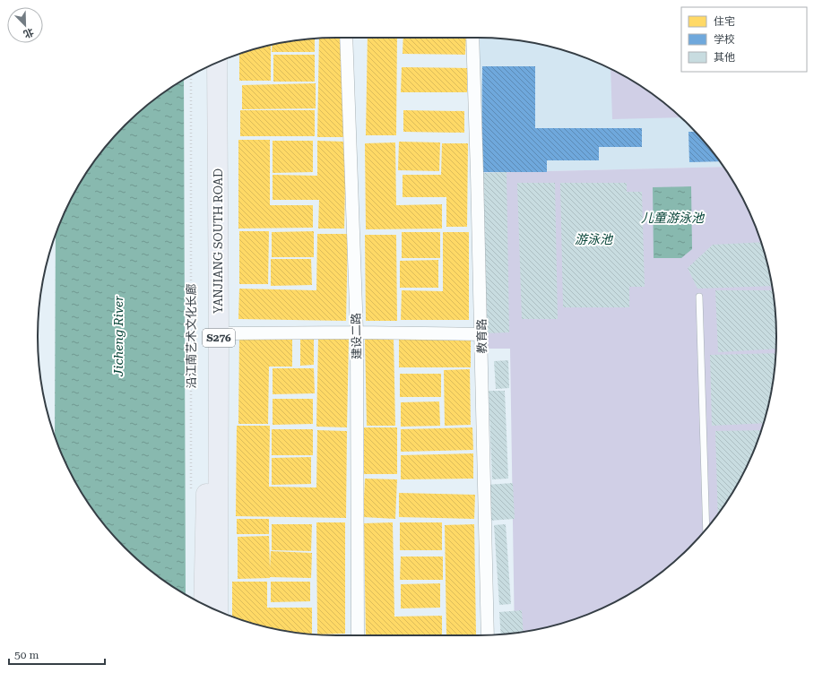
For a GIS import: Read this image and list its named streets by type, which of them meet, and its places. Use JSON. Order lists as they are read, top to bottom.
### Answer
{
  "streets": {
    "main road": ["YANJIANG SOUTH ROAD", "S276"],
    "street": ["建设二路", "教育路"],
    "path": ["沿江南艺术文化长廊"]
  },
  "water": ["儿童游泳池", "游泳池", "Jicheng River"],
  "legend": ["住宅", "学校", "其他"],
  "scale_bar": "50 m",
  "north": "bottom right"
}
